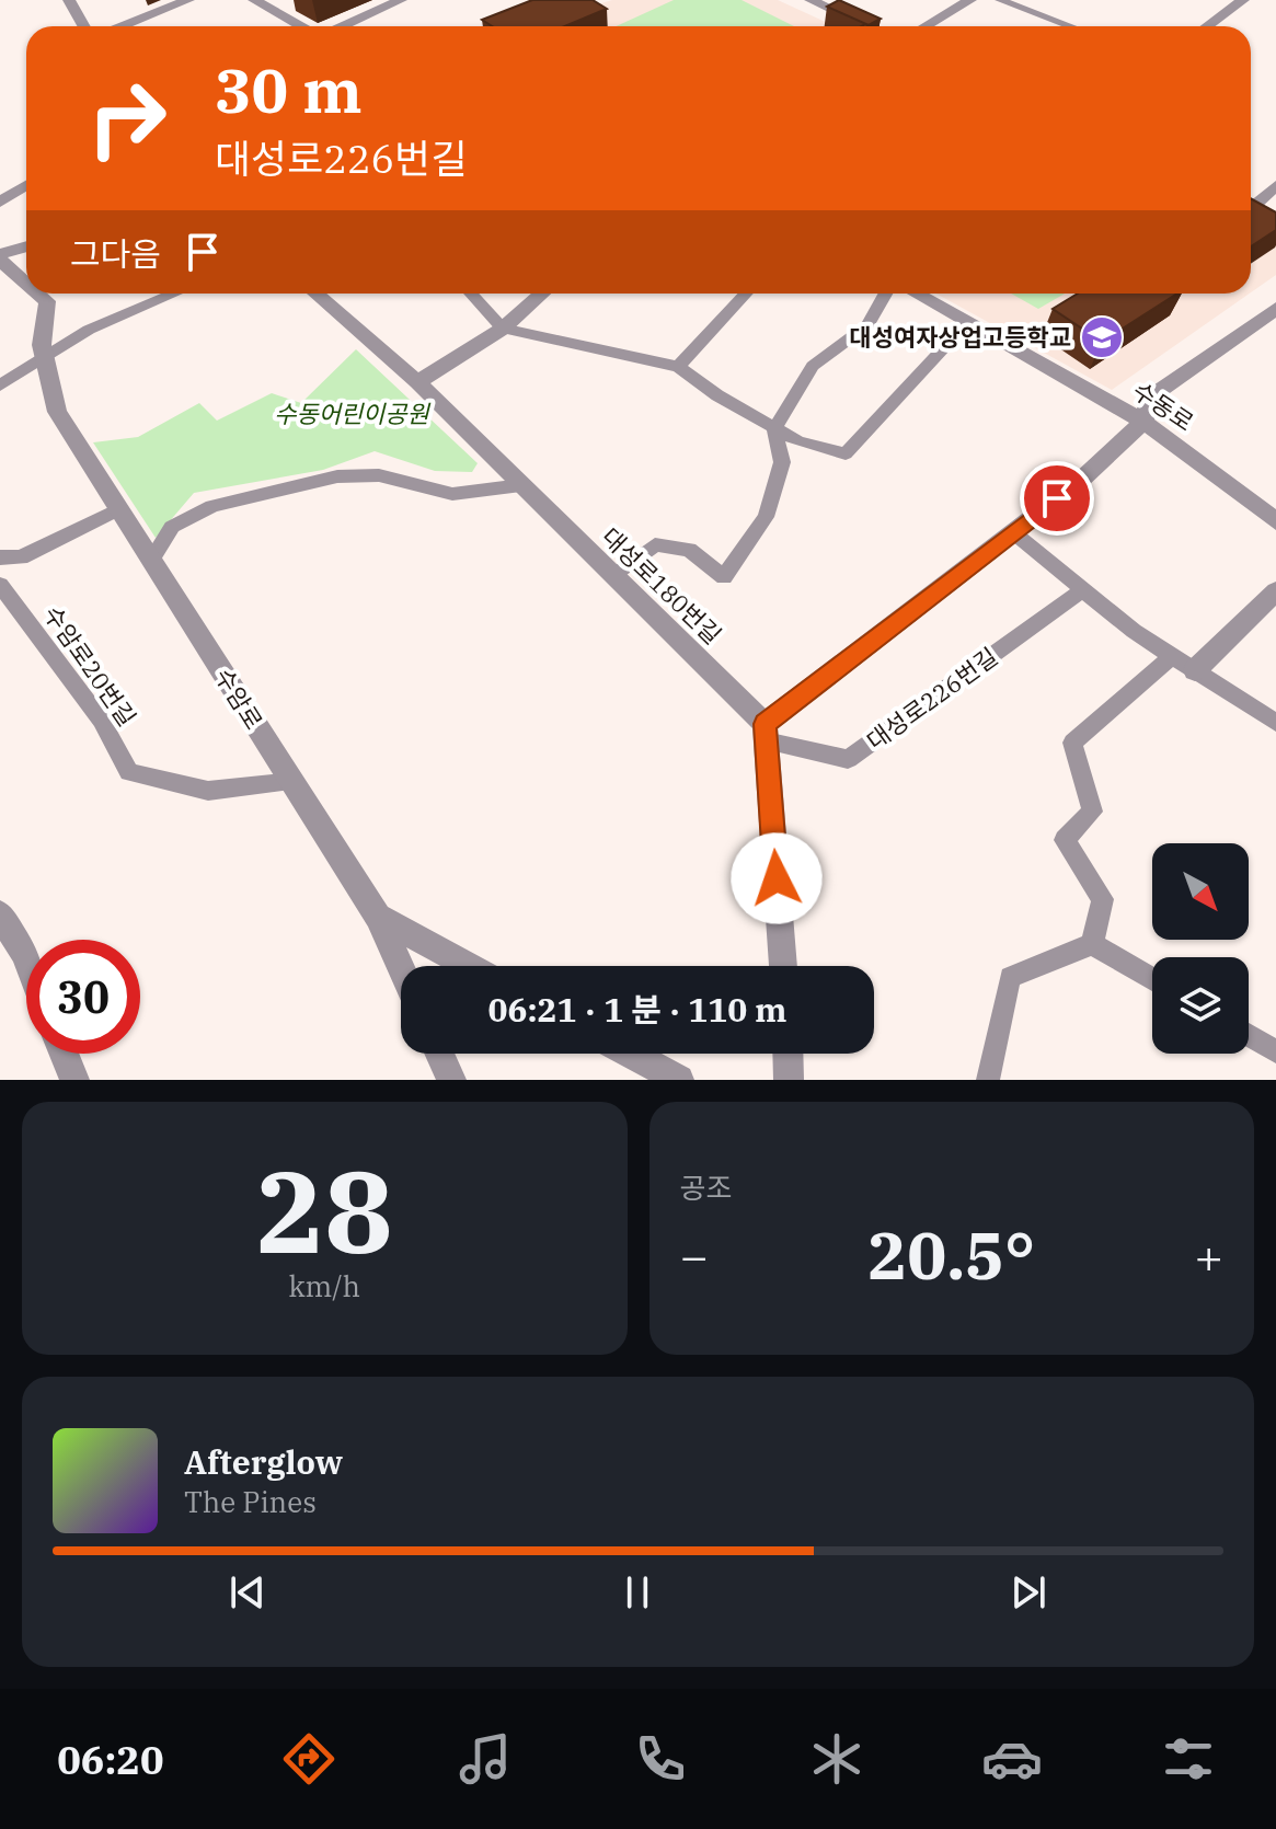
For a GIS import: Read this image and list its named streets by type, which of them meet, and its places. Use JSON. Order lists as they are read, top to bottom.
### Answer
{
  "streets": {
    "street": ["수동로", "대성로180번길", "수암로"],
    "lane": ["수암로20번길", "대성로226번길"]
  },
  "crossings": [
    ["대성로180번길", "대성로226번길"],
    ["수암로20번길", "수암로"]
  ],
  "parks": ["수동어린이공원"],
  "places": {
    "school or university": ["대성여자상업고등학교"]
  },
  "north": "bottom right",
  "page": {
    "turn": ["30 m", "대성로226번길"],
    "then": "그다음",
    "limit": "30",
    "trip": "06:21 · 1 분 · 110 m",
    "tile": [
      ["28", "km/h"],
      "공조"
    ],
    "heat": ["−", "20.5°", "+"],
    "song": ["Afterglow", "The Pines"],
    "tabs": "06:20"
  }
}
